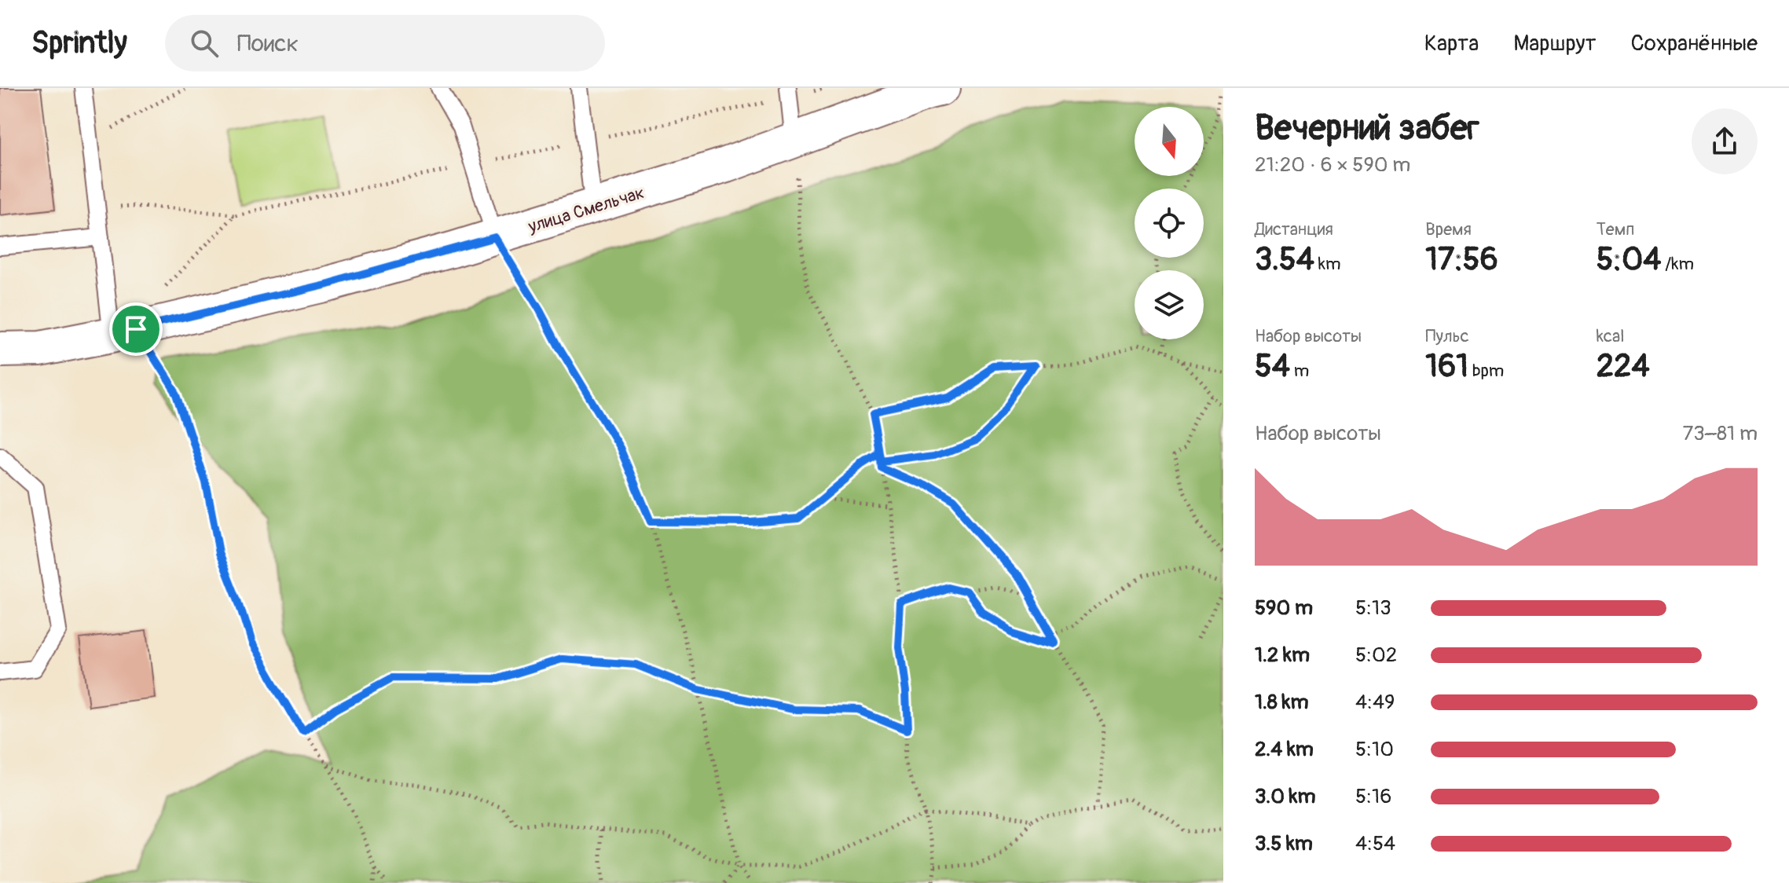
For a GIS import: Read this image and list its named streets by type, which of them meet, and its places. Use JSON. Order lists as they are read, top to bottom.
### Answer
{
  "streets": {
    "street": ["улица Смельчак"]
  },
  "north": "bottom",
  "page": {
    "header": "Sprintly",
    "search": "Поиск",
    "nav": ["Карта", "Маршрут", "Сохранённые"],
    "heading": ["Вечерний забег", "21:20 · 6 × 590 m"],
    "stats": [
      ["Дистанция", "3.54 km"],
      ["Время", "17:56"],
      ["Темп", "5:04 /km"],
      ["Набор высоты", "54 m"],
      ["Пульс", "161 bpm"],
      ["kcal", "224"]
    ],
    "chart": ["Набор высоты", "73–81 m"],
    "list": [
      {
        "name": "590 m",
        "note": "5:13"
      },
      {
        "name": "1.2 km",
        "note": "5:02"
      },
      {
        "name": "1.8 km",
        "note": "4:49"
      },
      {
        "name": "2.4 km",
        "note": "5:10"
      },
      {
        "name": "3.0 km",
        "note": "5:16"
      },
      {
        "name": "3.5 km",
        "note": "4:54"
      }
    ]
  }
}
